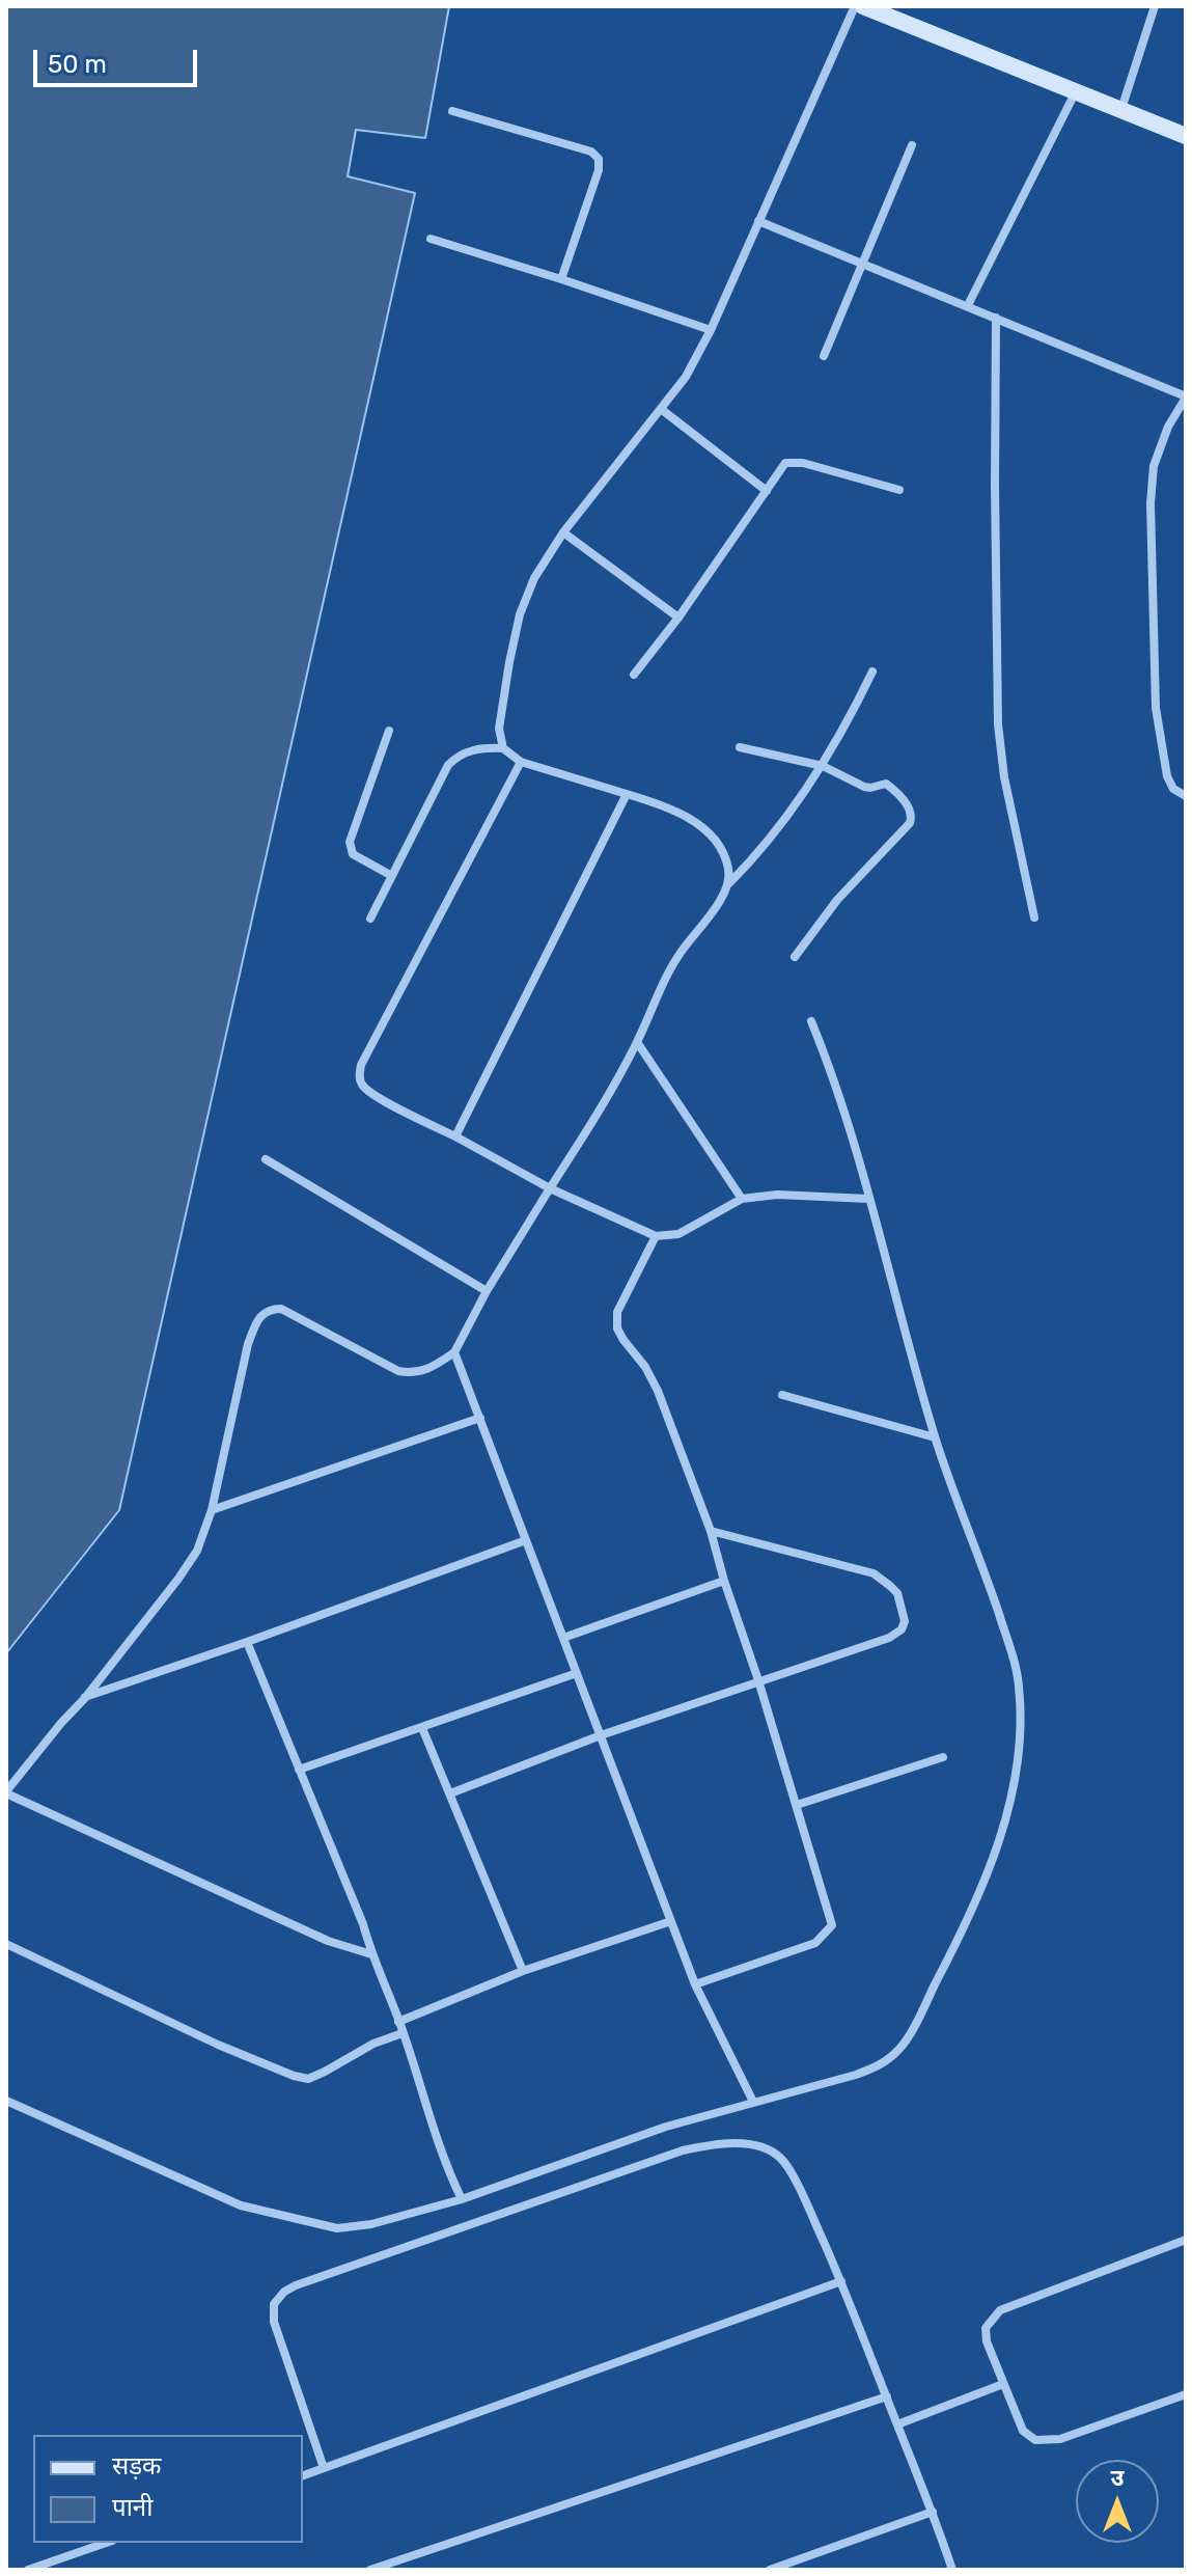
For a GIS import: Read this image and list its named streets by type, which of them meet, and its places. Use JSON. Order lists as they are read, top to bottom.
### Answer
{
  "legend": ["सड़क", "पानी"],
  "scale_bar": "50 m",
  "north": "top"
}
